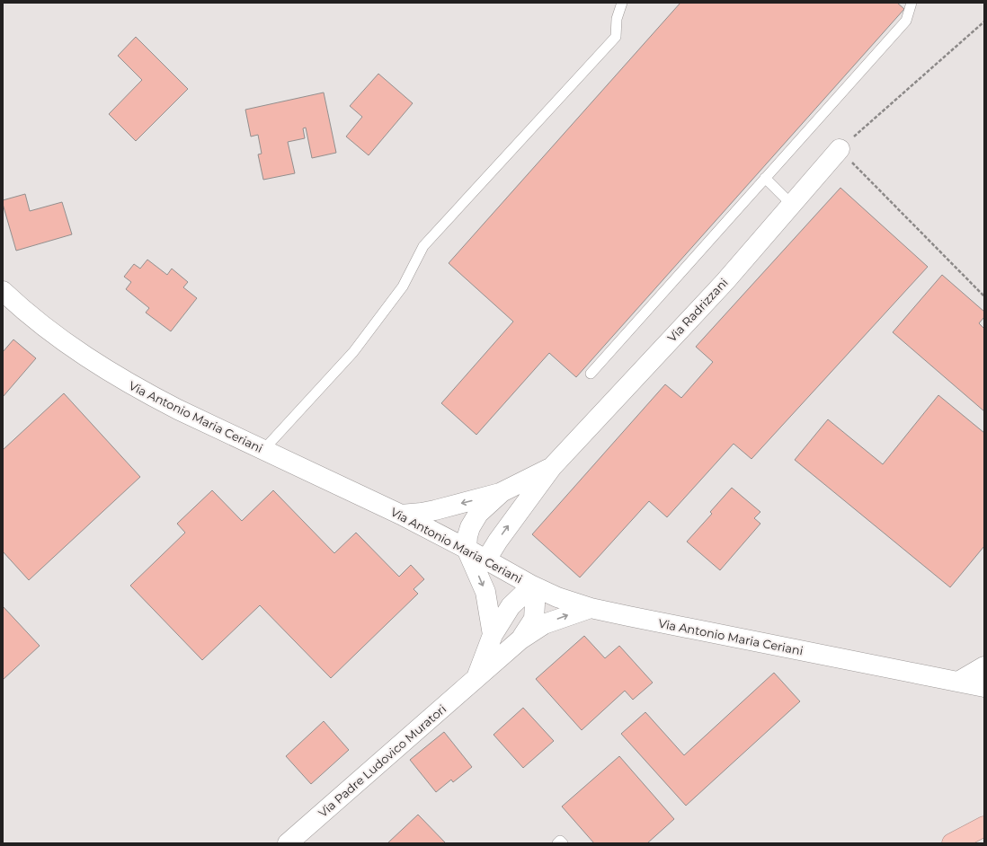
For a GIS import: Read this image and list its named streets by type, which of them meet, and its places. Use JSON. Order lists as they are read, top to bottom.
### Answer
{
  "streets": {
    "street": ["Via Radrizzani", "Via Antonio Maria Ceriani", "Via Padre Ludovico Muratori"]
  },
  "crossings": [
    ["Via Radrizzani", "Via Antonio Maria Ceriani"],
    ["Via Antonio Maria Ceriani", "Via Padre Ludovico Muratori"]
  ]
}
